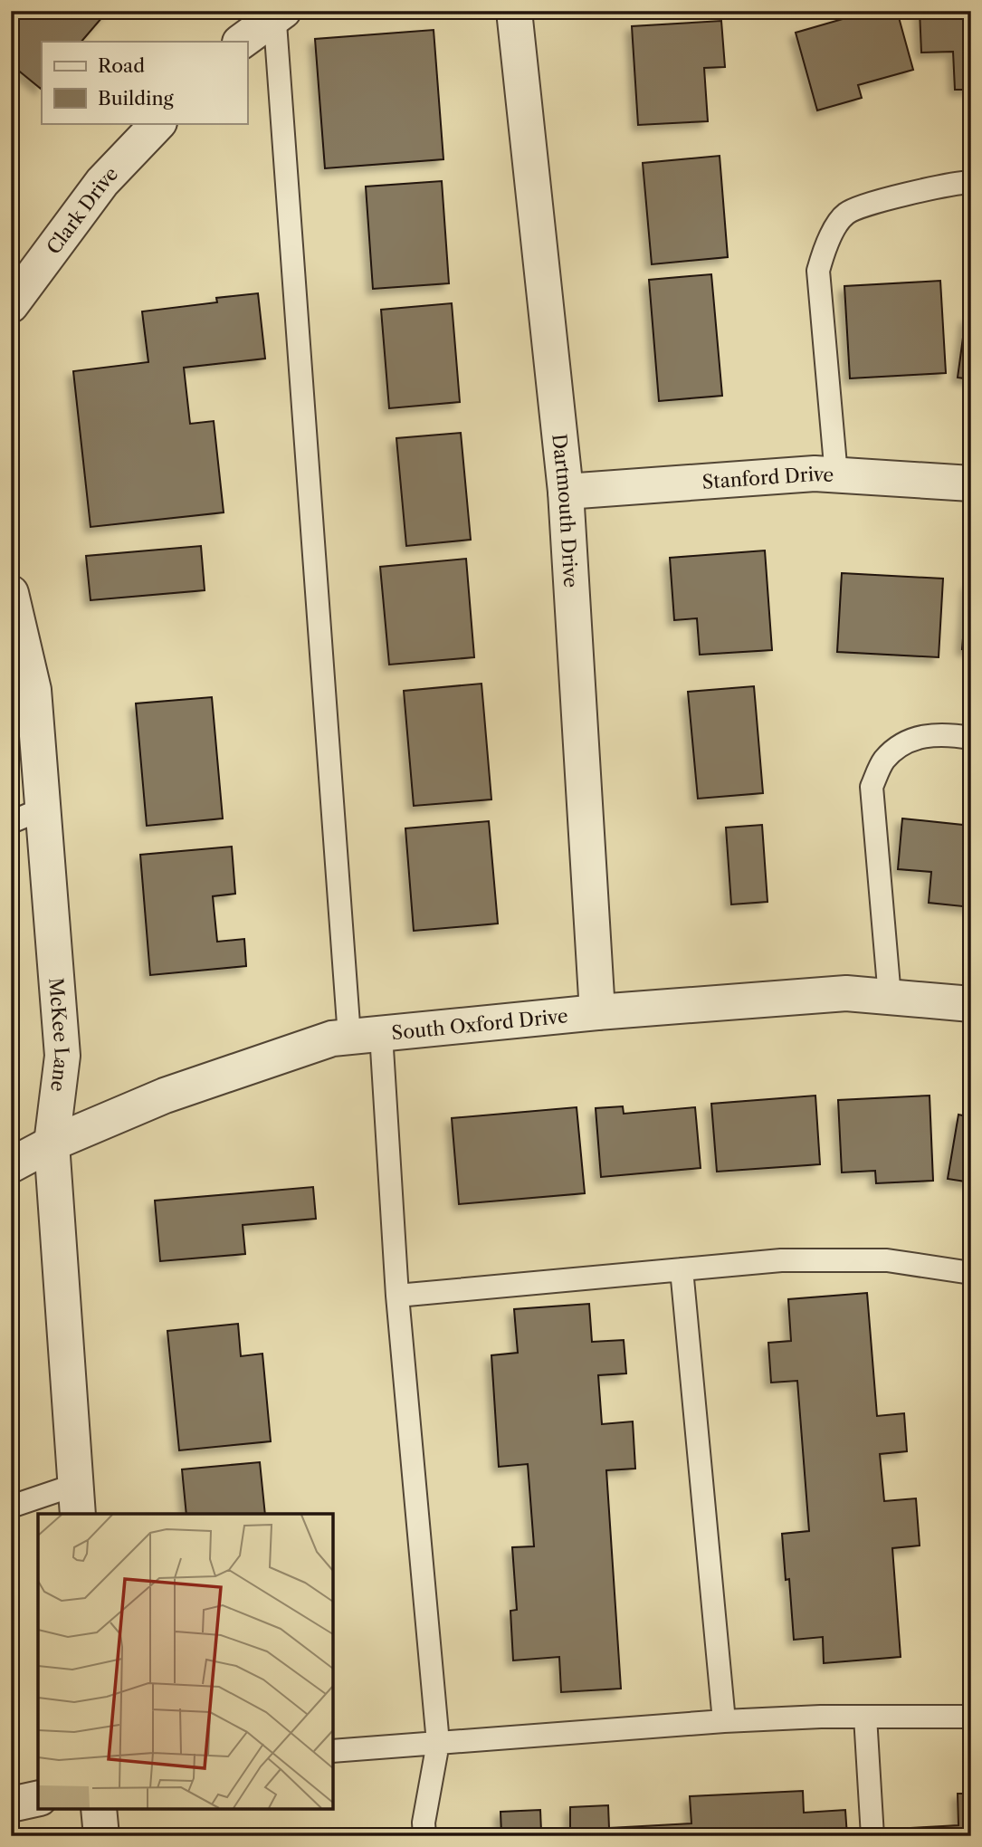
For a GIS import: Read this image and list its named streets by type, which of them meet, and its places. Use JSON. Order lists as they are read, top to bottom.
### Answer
{
  "streets": {
    "street": [
      "Clark Drive",
      "Stanford Drive",
      "Dartmouth Drive",
      "South Oxford Drive",
      "McKee Lane"
    ]
  },
  "crossings": [
    ["Stanford Drive", "Dartmouth Drive"],
    ["Dartmouth Drive", "South Oxford Drive"],
    ["South Oxford Drive", "McKee Lane"]
  ],
  "legend": ["Road", "Building"]
}
